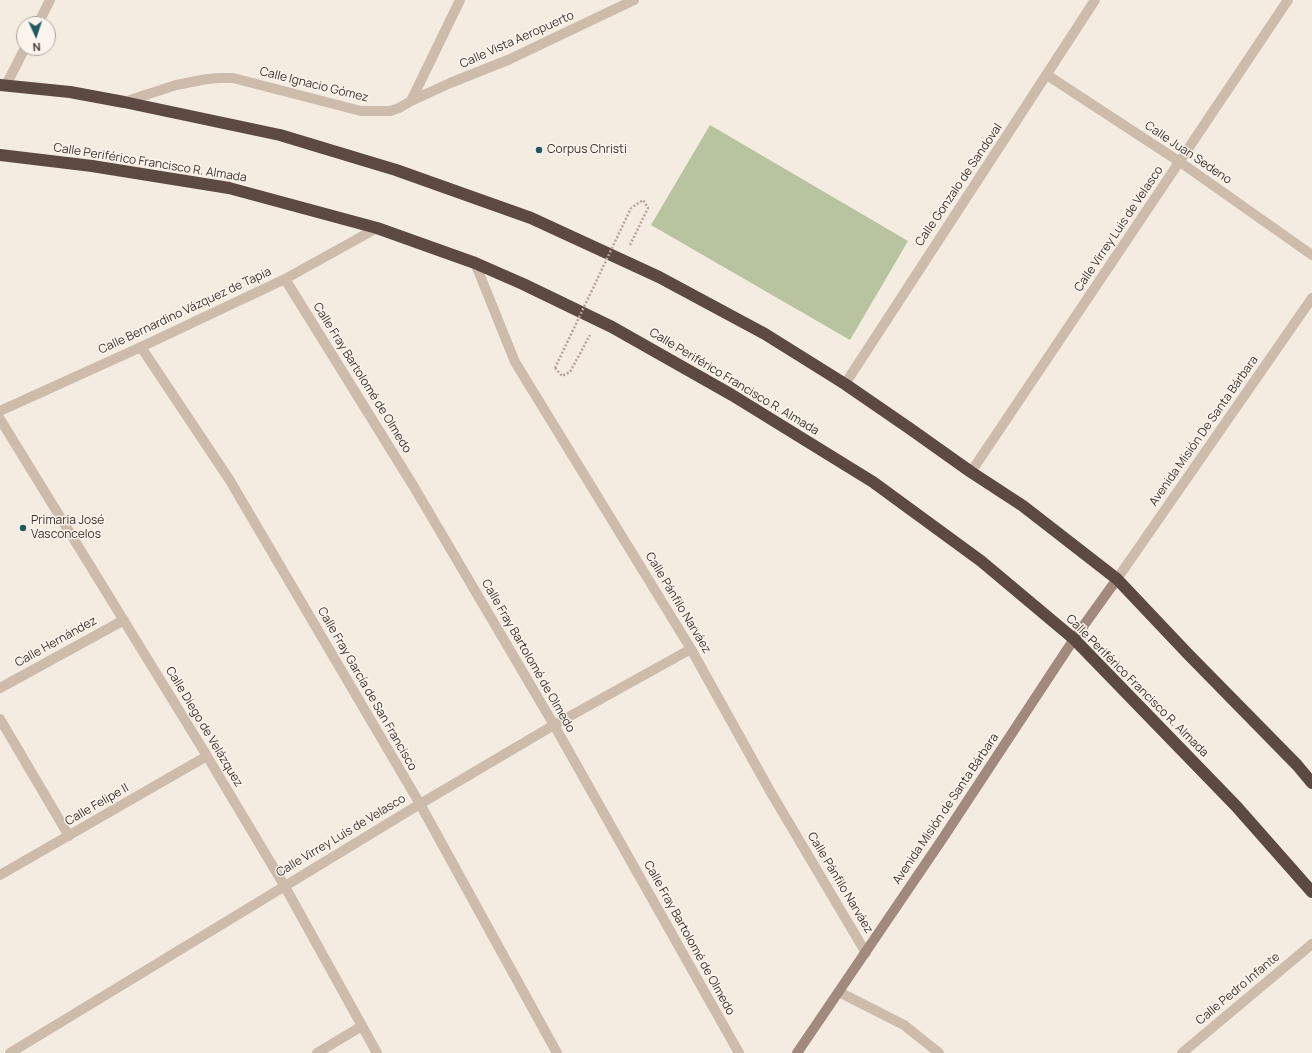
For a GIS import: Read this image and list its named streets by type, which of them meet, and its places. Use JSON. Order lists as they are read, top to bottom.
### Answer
{
  "streets": {
    "highway": ["Calle Periférico Francisco R. Almada"],
    "main road": ["Avenida Misión de Santa Bárbara"],
    "street": [
      "Calle Vista Aeropuerto",
      "Calle Ignacio Gómez",
      "Calle Juan Sedeno",
      "Calle Gonzalo de Sandoval",
      "Calle Virrey Luis de Velasco",
      "Calle Bernardino Vázquez de Tapia",
      "Calle Fray Bartolomé de Olmedo",
      "Avenida Misión De Santa Bárbara",
      "Calle Pánfilo Narváez",
      "Calle Hernández",
      "Calle Fray García de San Francisco",
      "Calle Diego de Velázquez",
      "Calle Felipe II",
      "Calle Pedro Infante"
    ]
  },
  "crossings": [
    ["Calle Vista Aeropuerto", "Calle Ignacio Gómez"],
    ["Calle Juan Sedeno", "Calle Gonzalo de Sandoval"],
    ["Calle Juan Sedeno", "Calle Virrey Luis de Velasco"],
    ["Calle Periférico Francisco R. Almada", "Calle Bernardino Vázquez de Tapia"],
    ["Calle Periférico Francisco R. Almada", "Calle Pánfilo Narváez"],
    ["Calle Periférico Francisco R. Almada", "Avenida Misión de Santa Bárbara"],
    ["Calle Virrey Luis de Velasco", "Calle Fray Bartolomé de Olmedo"],
    ["Calle Virrey Luis de Velasco", "Calle Pánfilo Narváez"],
    ["Calle Virrey Luis de Velasco", "Calle Fray García de San Francisco"],
    ["Calle Virrey Luis de Velasco", "Calle Diego de Velázquez"],
    ["Calle Bernardino Vázquez de Tapia", "Calle Fray Bartolomé de Olmedo"],
    ["Calle Bernardino Vázquez de Tapia", "Calle Fray García de San Francisco"],
    ["Avenida Misión De Santa Bárbara", "Avenida Misión de Santa Bárbara"],
    ["Calle Pánfilo Narváez", "Avenida Misión de Santa Bárbara"],
    ["Calle Hernández", "Calle Diego de Velázquez"],
    ["Calle Diego de Velázquez", "Calle Felipe II"]
  ],
  "places": ["Corpus Christi", "Primaria José Vasconcelos"],
  "north": "bottom"
}
